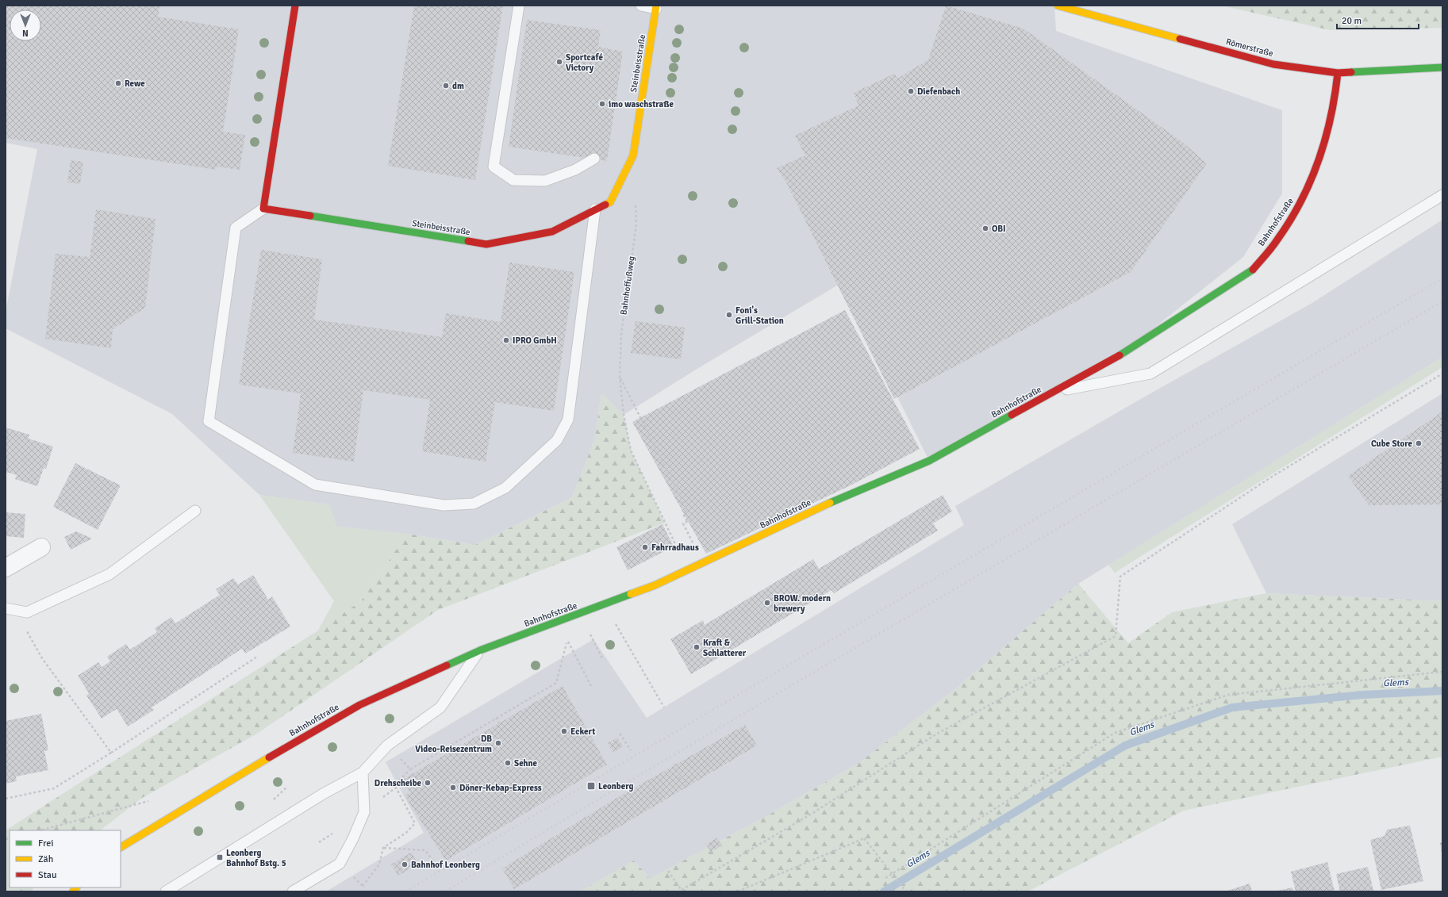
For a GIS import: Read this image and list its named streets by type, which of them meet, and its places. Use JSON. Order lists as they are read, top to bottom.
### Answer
{
  "streets": {
    "street": ["Römerstraße", "Steinbeisstraße", "Bahnhofstraße"],
    "path": ["Bahnhoffußweg"]
  },
  "crossings": [
    ["Römerstraße", "Bahnhofstraße"]
  ],
  "water": ["Glems"],
  "places": {
    "other": [
      "Sportcafé Victory",
      "Rewe",
      "dm",
      "Diefenbach",
      "imo waschstraße",
      "OBI",
      "Foni's Grill-Station",
      "IPRO GmbH",
      "Cube Store",
      "Fahrradhaus",
      "BROW. modern brewery",
      "Kraft & Schlatterer",
      "Eckert",
      "DB Video-Reisezentrum",
      "Sehne",
      "Drehscheibe",
      "Döner-Kebap-Express",
      "Bahnhof Leonberg"
    ],
    "transit": ["Leonberg", "Leonberg Bahnhof Bstg. 5"]
  },
  "legend": ["Frei", "Zäh", "Stau"],
  "scale_bar": "20 m",
  "north": "bottom"
}
